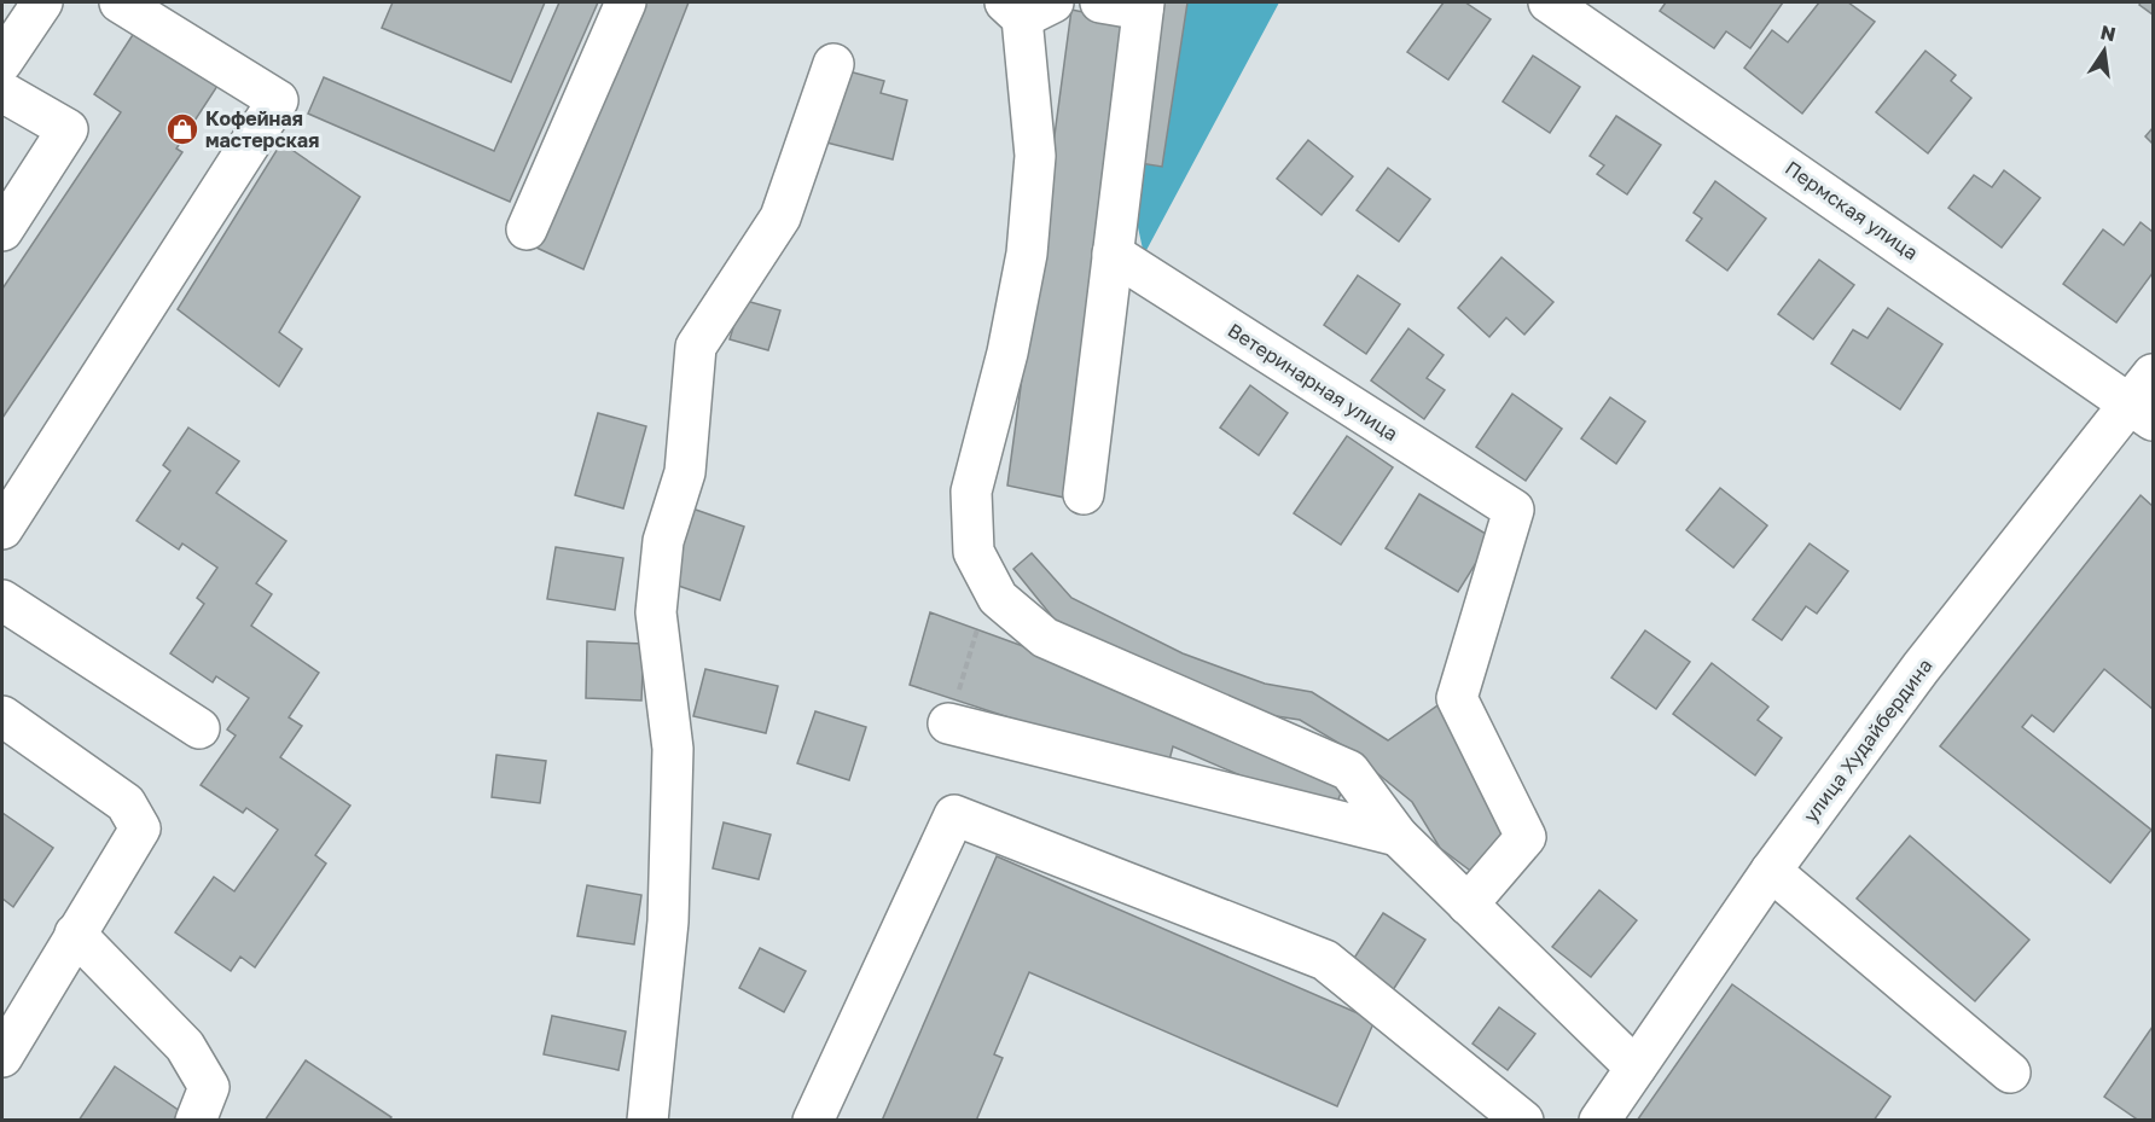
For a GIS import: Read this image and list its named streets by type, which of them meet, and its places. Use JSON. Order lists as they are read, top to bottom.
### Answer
{
  "streets": {
    "street": ["Пермская улица", "Ветеринарная улица", "улица Худайбердина"]
  },
  "crossings": [
    ["Пермская улица", "улица Худайбердина"]
  ],
  "places": {
    "shop": ["Кофейная мастерская"]
  },
  "north": "top"
}
